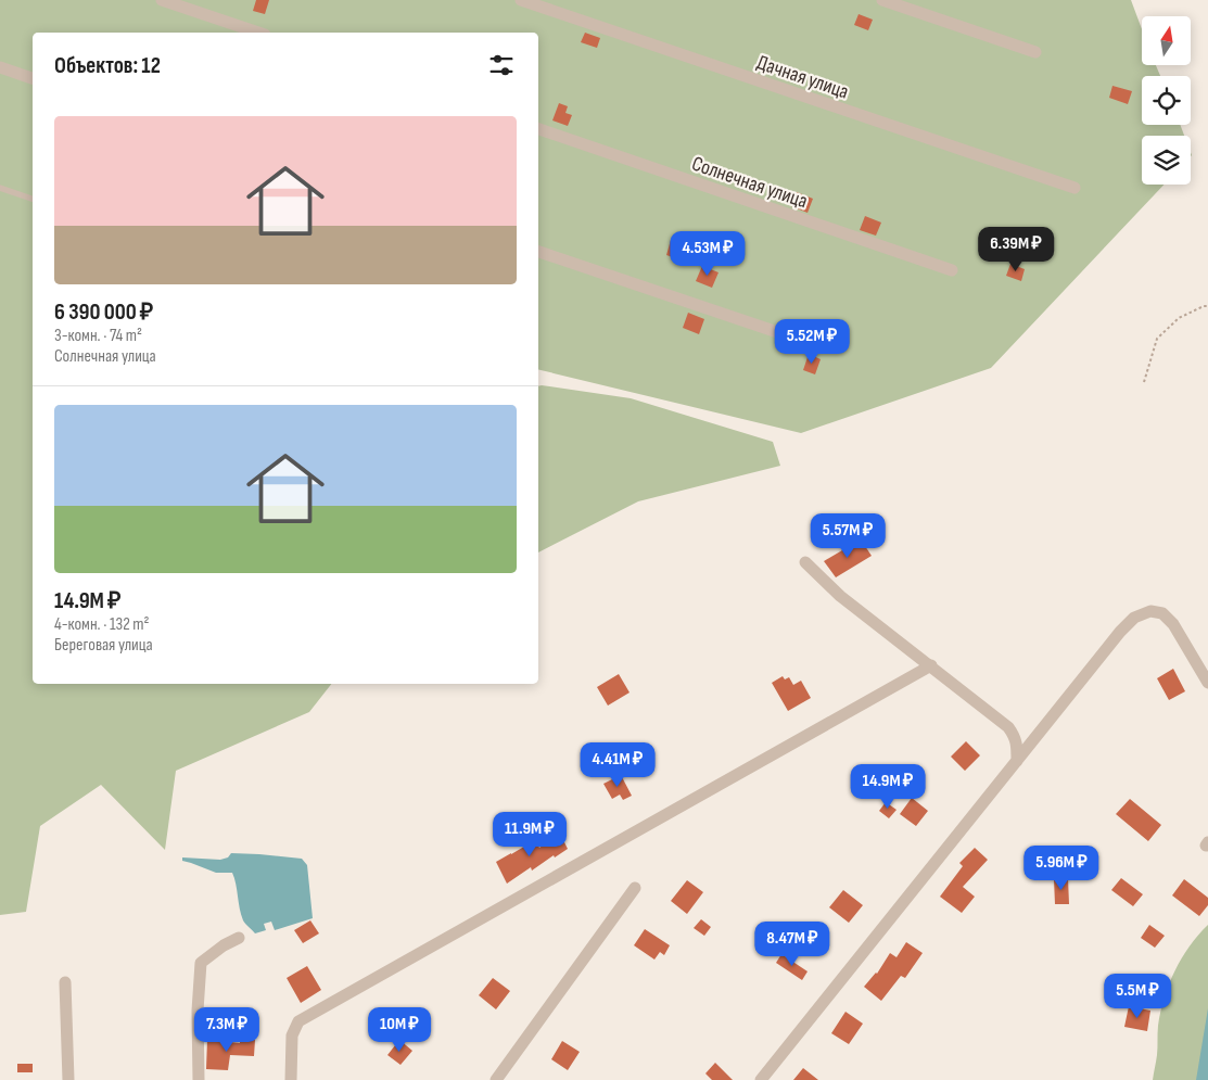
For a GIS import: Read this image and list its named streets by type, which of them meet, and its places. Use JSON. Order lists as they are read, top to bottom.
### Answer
{
  "streets": {
    "street": ["Дачная улица", "Солнечная улица"]
  },
  "north": "top",
  "page": {
    "heading": "Объектов: 12",
    "list": [
      {
        "name": "6 390 000 ₽",
        "note": "3-комн. · 74 m² · Солнечная улица"
      },
      {
        "name": "14.9M ₽",
        "note": "4-комн. · 132 m² · Береговая улица"
      }
    ],
    "price": [
      "6.39M ₽",
      "4.53M ₽",
      "5.52M ₽",
      "5.57M ₽",
      "4.41M ₽",
      "14.9M ₽",
      "11.9M ₽",
      "5.96M ₽",
      "8.47M ₽",
      "5.5M ₽",
      "7.3M ₽",
      "10M ₽"
    ]
  }
}
